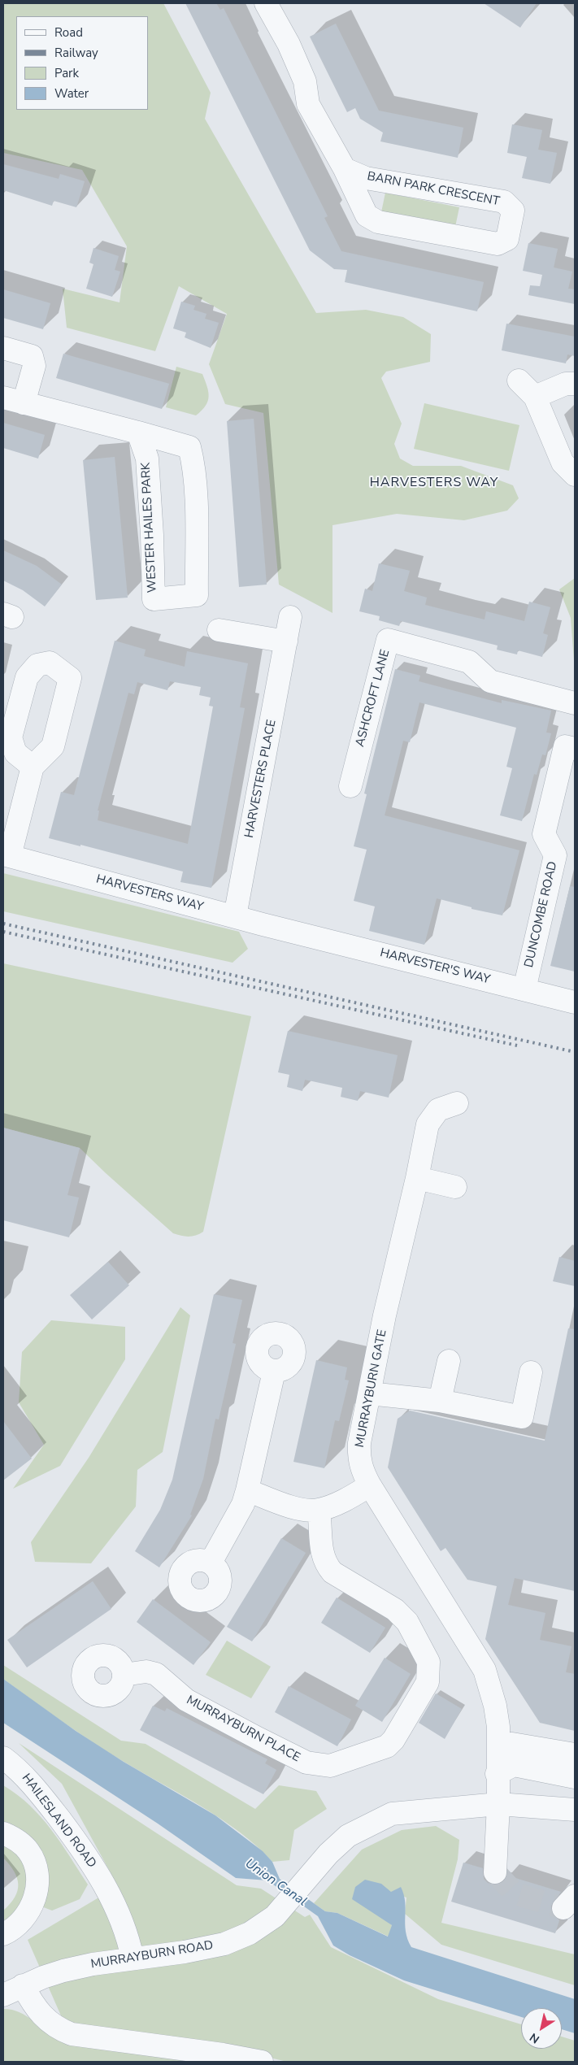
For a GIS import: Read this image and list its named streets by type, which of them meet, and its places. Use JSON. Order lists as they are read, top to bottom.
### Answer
{
  "streets": {
    "street": [
      "BARN PARK CRESCENT",
      "WESTER HAILES PARK",
      "ASHCROFT LANE",
      "HARVESTERS PLACE",
      "HARVESTERS WAY",
      "DUNCOMBE ROAD",
      "HARVESTER'S WAY",
      "MURRAYBURN GATE",
      "MURRAYBURN PLACE",
      "HAILESLAND ROAD",
      "MURRAYBURN ROAD"
    ]
  },
  "crossings": [
    ["HARVESTERS PLACE", "HARVESTERS WAY"],
    ["HARVESTERS WAY", "HARVESTER'S WAY"],
    ["DUNCOMBE ROAD", "HARVESTER'S WAY"],
    ["MURRAYBURN GATE", "MURRAYBURN ROAD"],
    ["HAILESLAND ROAD", "MURRAYBURN ROAD"]
  ],
  "districts": ["HARVESTERS WAY"],
  "water": ["Union Canal"],
  "legend": [
    "Road",
    "Railway",
    "Park",
    "Water"
  ],
  "north": "bottom left"
}
